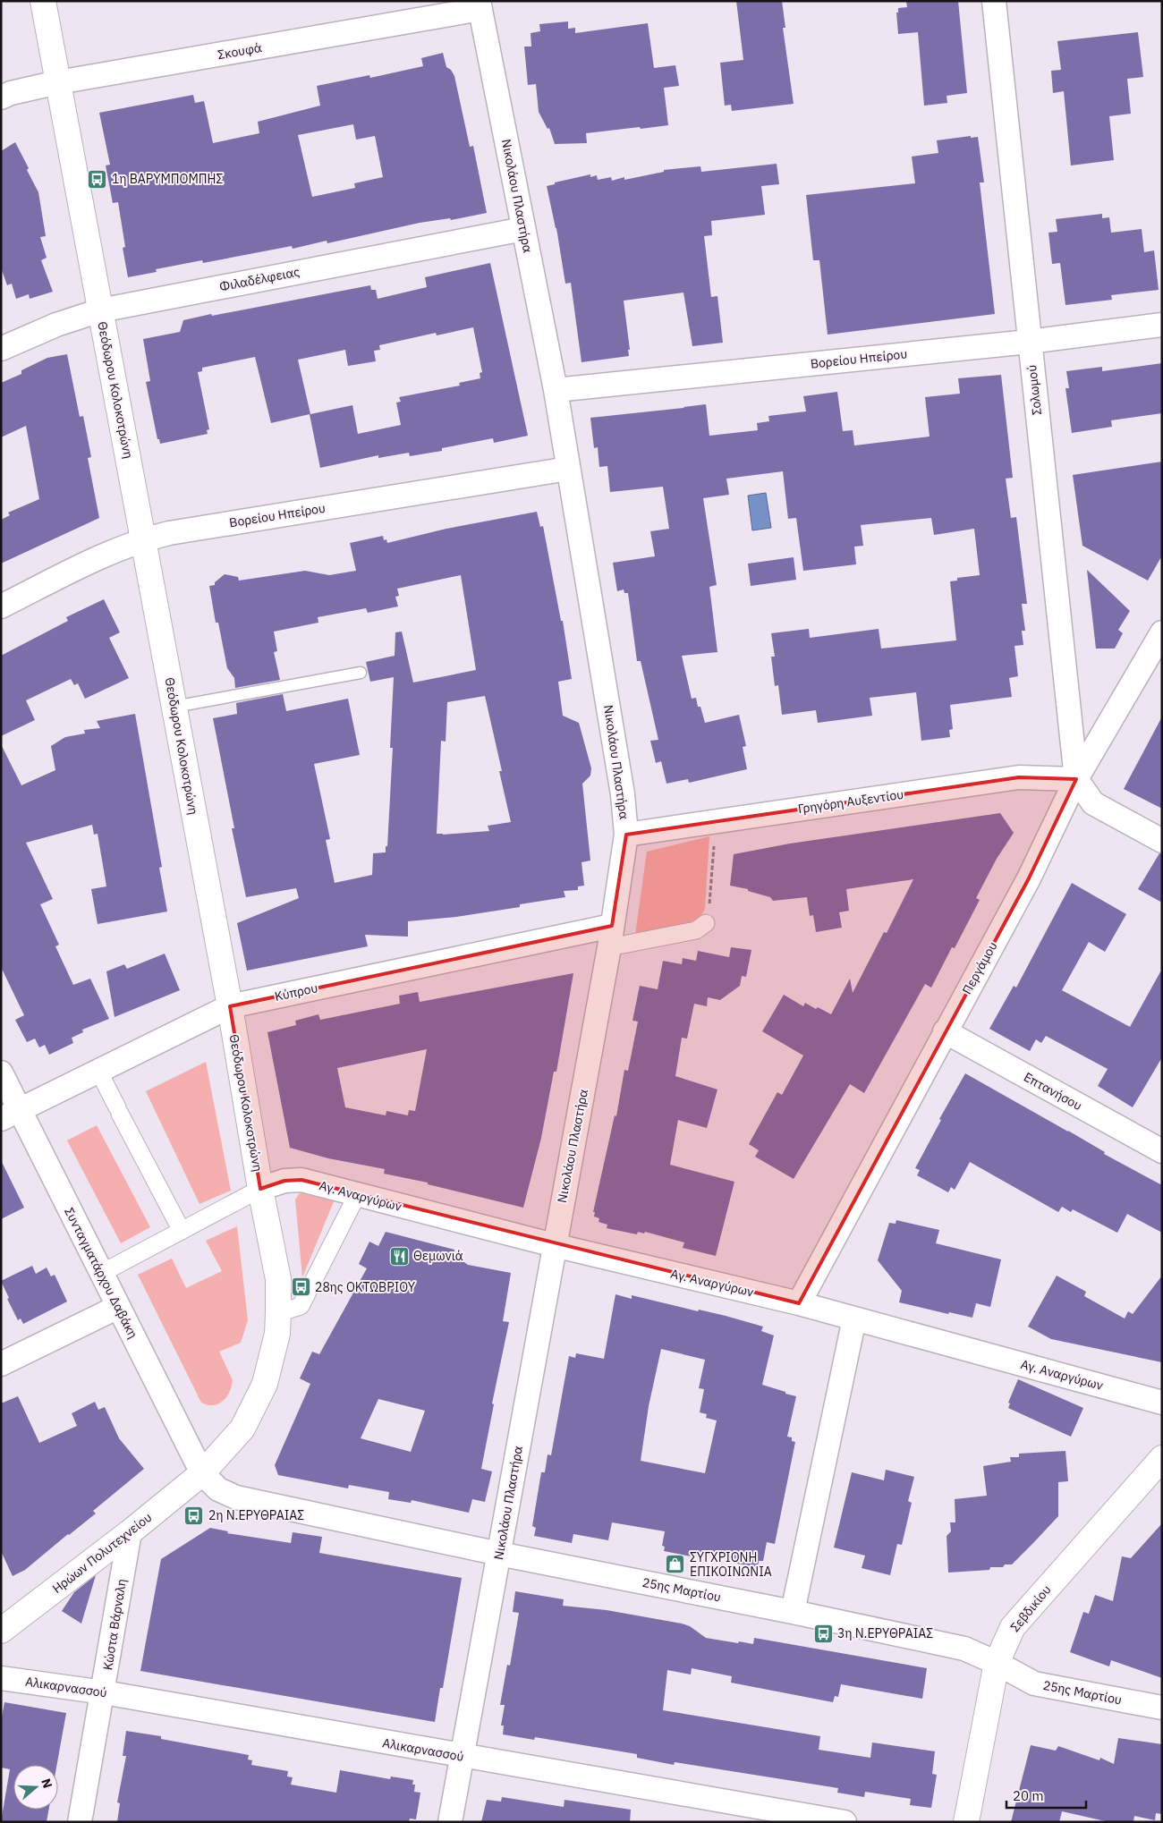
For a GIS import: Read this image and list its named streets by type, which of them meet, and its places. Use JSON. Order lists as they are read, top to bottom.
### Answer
{
  "streets": {
    "street": [
      "Σκουφά",
      "Νικολάου Πλαστήρα",
      "Φιλαδέλφειας",
      "Βορείου Ηπείρου",
      "Θεόδωρου Κολοκοτρώνη",
      "Σολωμού",
      "Γρηγόρη Αυξεντίου",
      "Περγάμου",
      "Κύπρου",
      "Επτανήσου",
      "Αγ. Αναργύρων",
      "Συνταγματάρχου Δαβάκη",
      "Ηρώων Πολυτεχνείου",
      "25ης Μαρτίου",
      "Σεβδικίου",
      "Κώστα Βάρναλη",
      "Αλικαρνασσού"
    ]
  },
  "crossings": [
    ["Σκουφά", "Νικολάου Πλαστήρα"],
    ["Σκουφά", "Θεόδωρου Κολοκοτρώνη"],
    ["Νικολάου Πλαστήρα", "Φιλαδέλφειας"],
    ["Νικολάου Πλαστήρα", "Βορείου Ηπείρου"],
    ["Νικολάου Πλαστήρα", "Γρηγόρη Αυξεντίου"],
    ["Νικολάου Πλαστήρα", "Κύπρου"],
    ["Νικολάου Πλαστήρα", "Αγ. Αναργύρων"],
    ["Νικολάου Πλαστήρα", "25ης Μαρτίου"],
    ["Νικολάου Πλαστήρα", "Αλικαρνασσού"],
    ["Φιλαδέλφειας", "Θεόδωρου Κολοκοτρώνη"],
    ["Βορείου Ηπείρου", "Θεόδωρου Κολοκοτρώνη"],
    ["Βορείου Ηπείρου", "Σολωμού"],
    ["Θεόδωρου Κολοκοτρώνη", "Κύπρου"],
    ["Θεόδωρου Κολοκοτρώνη", "Αγ. Αναργύρων"],
    ["Θεόδωρου Κολοκοτρώνη", "Συνταγματάρχου Δαβάκη"],
    ["Θεόδωρου Κολοκοτρώνη", "Ηρώων Πολυτεχνείου"],
    ["Θεόδωρου Κολοκοτρώνη", "25ης Μαρτίου"],
    ["Σολωμού", "Γρηγόρη Αυξεντίου"],
    ["Σολωμού", "Περγάμου"],
    ["Γρηγόρη Αυξεντίου", "Περγάμου"],
    ["Περγάμου", "Επτανήσου"],
    ["Περγάμου", "Αγ. Αναργύρων"],
    ["Κύπρου", "Συνταγματάρχου Δαβάκη"],
    ["Συνταγματάρχου Δαβάκη", "Ηρώων Πολυτεχνείου"],
    ["Συνταγματάρχου Δαβάκη", "25ης Μαρτίου"],
    ["Ηρώων Πολυτεχνείου", "25ης Μαρτίου"],
    ["Ηρώων Πολυτεχνείου", "Κώστα Βάρναλη"],
    ["25ης Μαρτίου", "Σεβδικίου"],
    ["Κώστα Βάρναλη", "Αλικαρνασσού"]
  ],
  "places": {
    "bus stop": [
      "1η ΒΑΡΥΜΠΟΜΠΗΣ",
      "28ης ΟΚΤΩΒΡΙΟΥ",
      "2η Ν.ΕΡΥΘΡΑΙΑΣ",
      "3η Ν.ΕΡΥΘΡΑΙΑΣ"
    ],
    "restaurant": ["Θεμωνιά"],
    "shop": ["ΣΥΓΧΡΙΟΝΗ ΕΠΙΚΟΙΝΩΝΙΑ"]
  },
  "scale_bar": "20 m",
  "north": "right"
}
